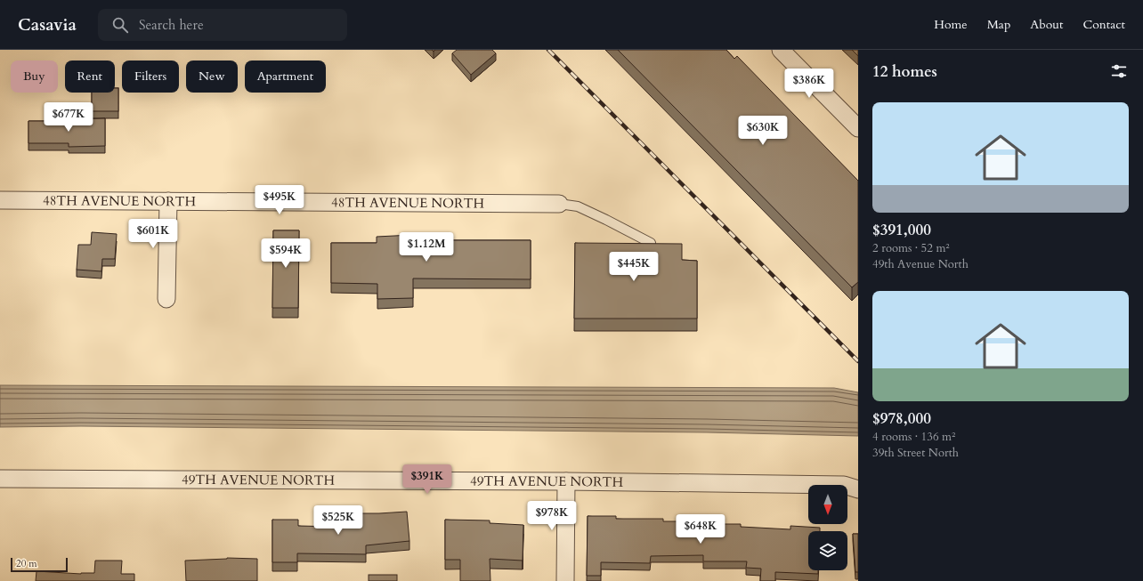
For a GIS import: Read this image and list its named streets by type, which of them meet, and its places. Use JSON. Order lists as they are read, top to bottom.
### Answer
{
  "streets": {
    "street": ["48TH AVENUE NORTH", "49TH AVENUE NORTH"]
  },
  "scale_bar": "20 m",
  "north": "bottom",
  "page": {
    "header": "Casavia",
    "search": "Search here",
    "nav": [
      "Home",
      "Map",
      "About",
      "Contact"
    ],
    "heading": "12 homes",
    "chip": [
      "Buy",
      "Rent",
      "Filters",
      "New",
      "Apartment"
    ],
    "price": [
      "$386K",
      "$677K",
      "$630K",
      "$495K",
      "$601K",
      "$1.12M",
      "$594K",
      "$445K",
      "$391K",
      "$978K",
      "$525K",
      "$648K"
    ],
    "list": [
      {
        "name": "$391,000",
        "note": "2 rooms · 52 m² · 49th Avenue North"
      },
      {
        "name": "$978,000",
        "note": "4 rooms · 136 m² · 39th Street North"
      }
    ],
    "scale": "20 m"
  }
}
